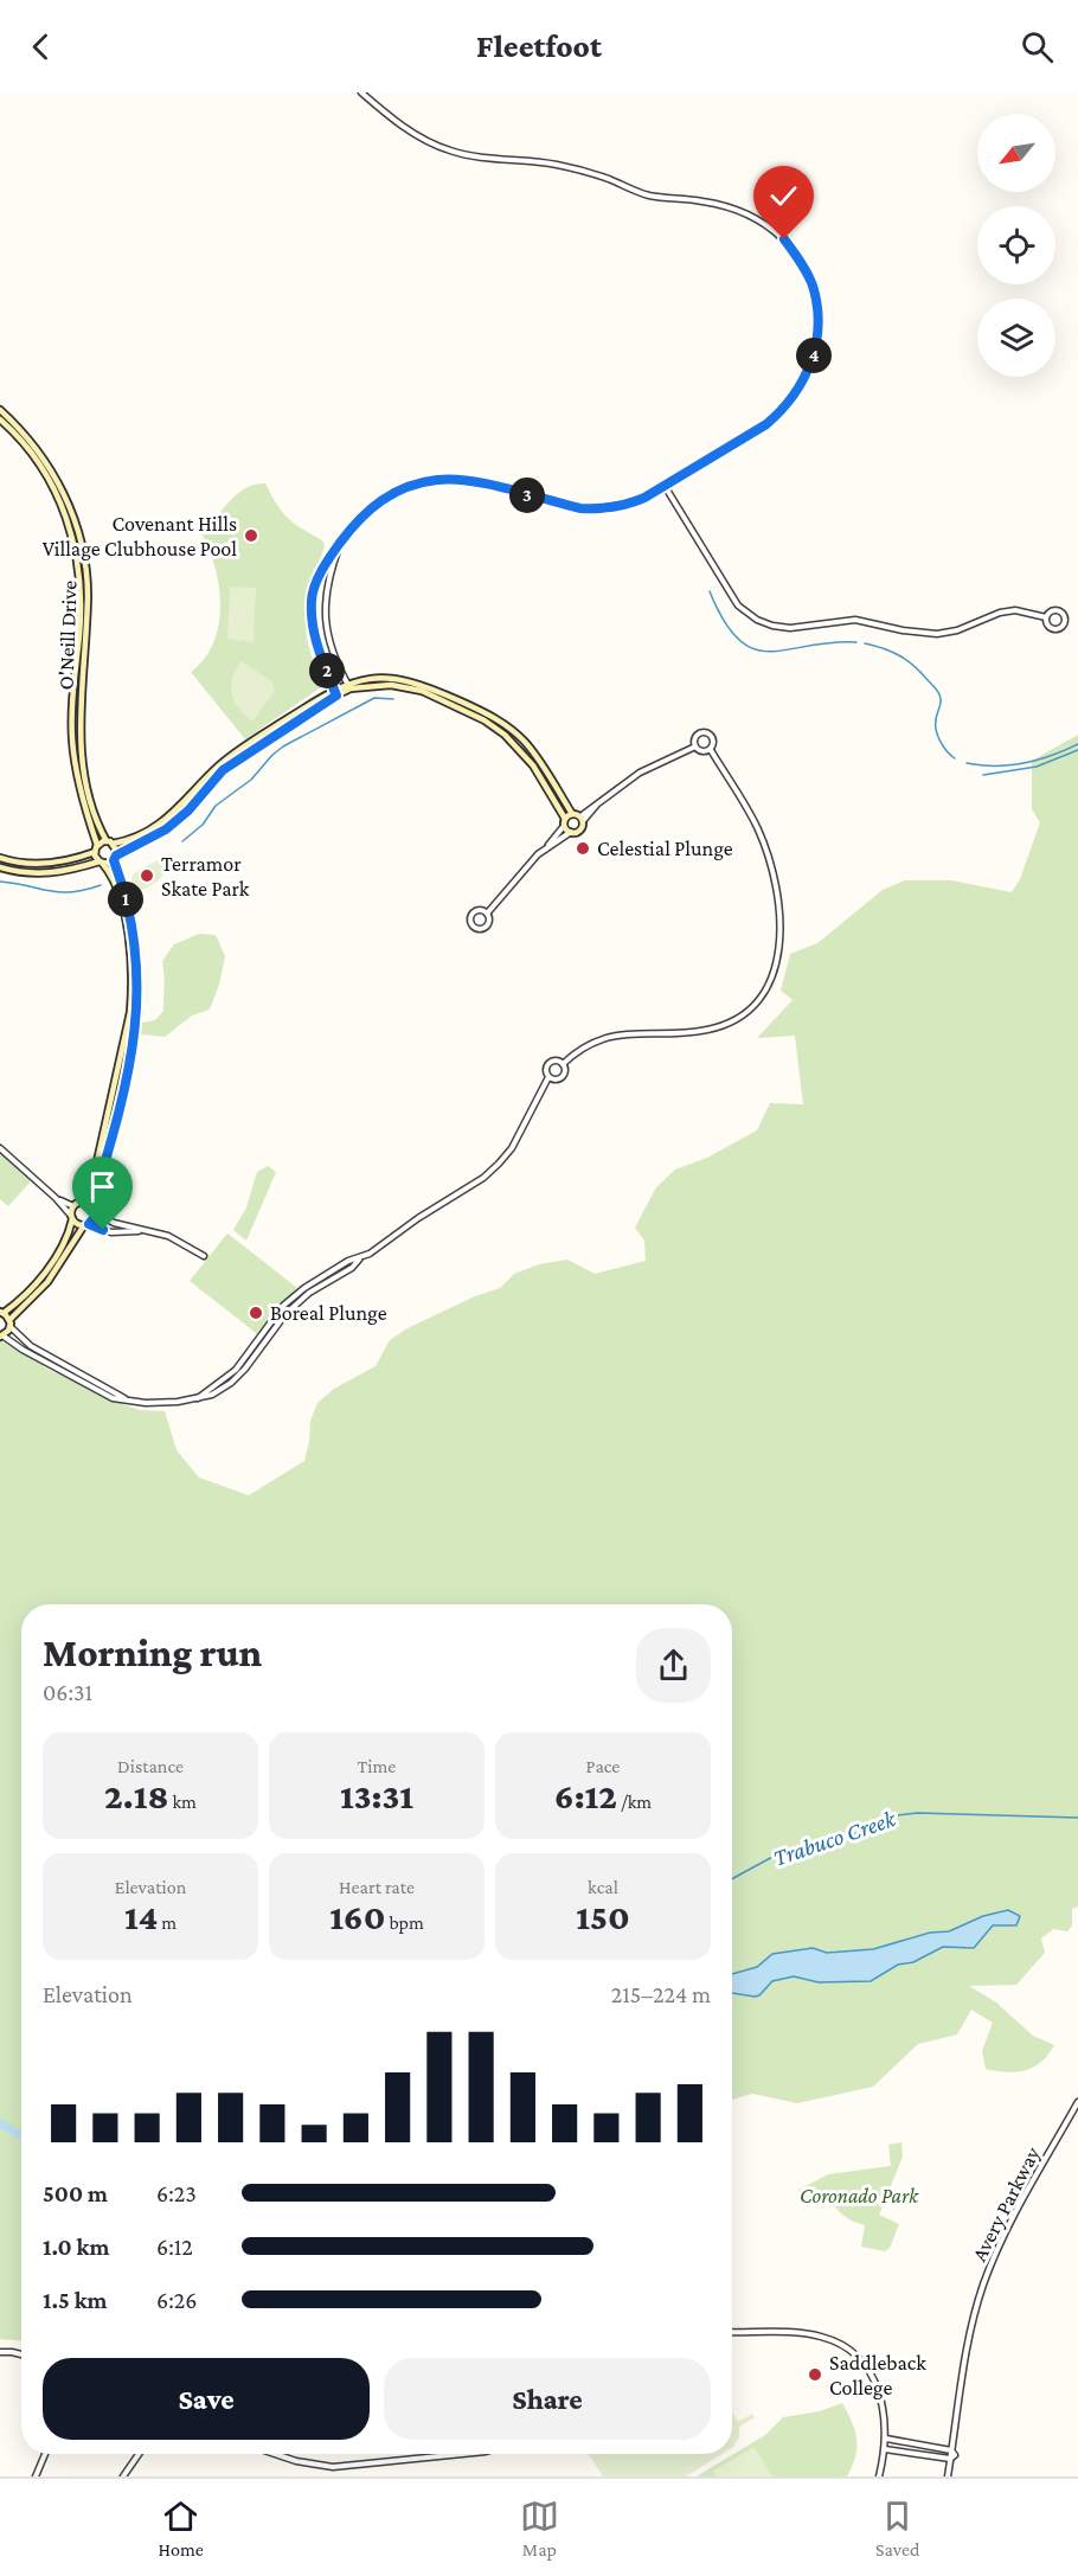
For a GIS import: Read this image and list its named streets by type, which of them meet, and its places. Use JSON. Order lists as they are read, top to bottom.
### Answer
{
  "streets": {
    "main road": ["O'Neill Drive"],
    "street": ["Avery Parkway"]
  },
  "water": ["Trabuco Creek"],
  "parks": ["Coronado Park"],
  "places": [
    "Covenant Hills Village Clubhouse Pool",
    "Celestial Plunge",
    "Terramor Skate Park",
    "Boreal Plunge",
    "Saddleback College"
  ],
  "north": "bottom left",
  "page": {
    "header": "Fleetfoot",
    "pins": [
      "4",
      "3",
      "2",
      "1"
    ],
    "heading": ["Morning run", "06:31"],
    "stats": [
      ["Distance", "2.18 km"],
      ["Time", "13:31"],
      ["Pace", "6:12 /km"],
      ["Elevation", "14 m"],
      ["Heart rate", "160 bpm"],
      ["kcal", "150"]
    ],
    "chart": ["Elevation", "215–224 m"],
    "list": [
      {
        "name": "500 m",
        "note": "6:23"
      },
      {
        "name": "1.0 km",
        "note": "6:12"
      },
      {
        "name": "1.5 km",
        "note": "6:26"
      }
    ],
    "buttons": ["Save", "Share"],
    "tabs": ["Home", "Map", "Saved"]
  }
}
